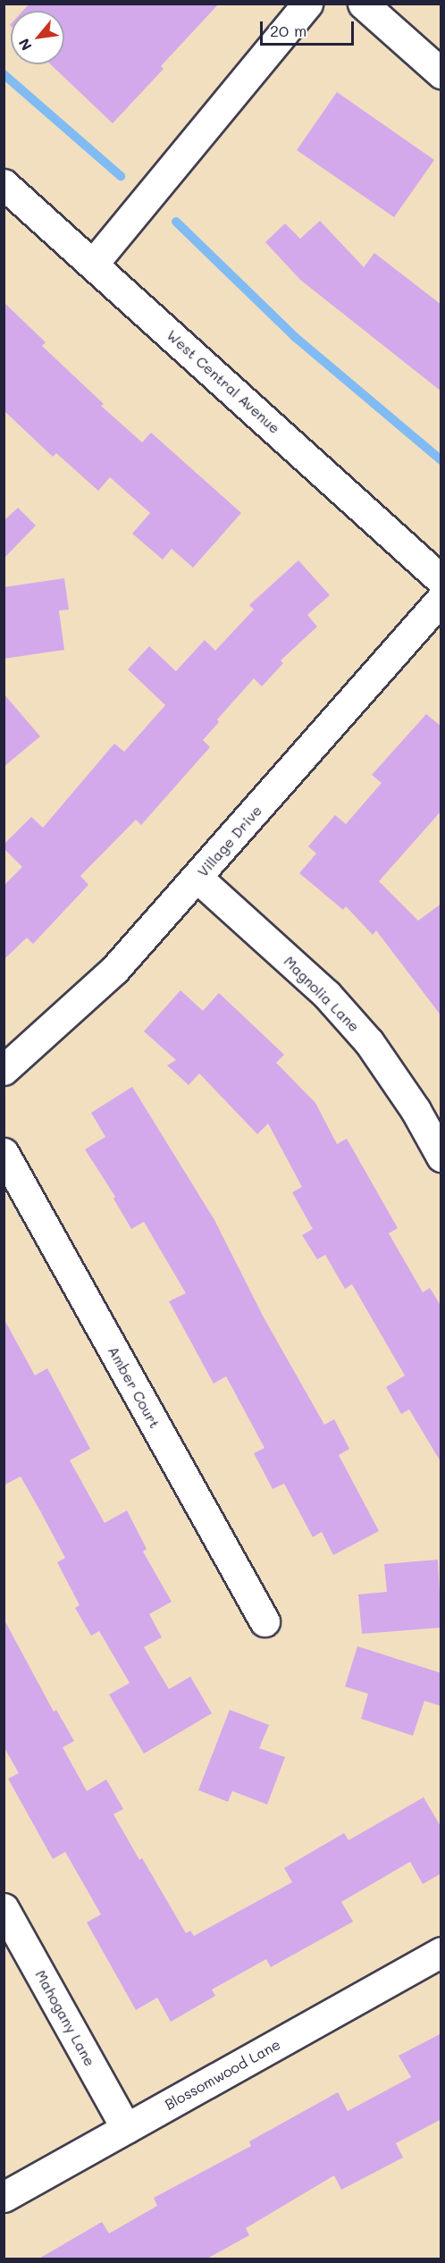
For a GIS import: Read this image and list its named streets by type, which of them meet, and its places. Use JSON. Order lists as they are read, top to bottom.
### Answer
{
  "streets": {
    "street": [
      "West Central Avenue",
      "Village Drive",
      "Magnolia Lane",
      "Amber Court",
      "Mahogany Lane",
      "Blossomwood Lane"
    ]
  },
  "crossings": [
    ["Village Drive", "Magnolia Lane"],
    ["Mahogany Lane", "Blossomwood Lane"]
  ],
  "scale_bar": "20 m",
  "north": "bottom left"
}
